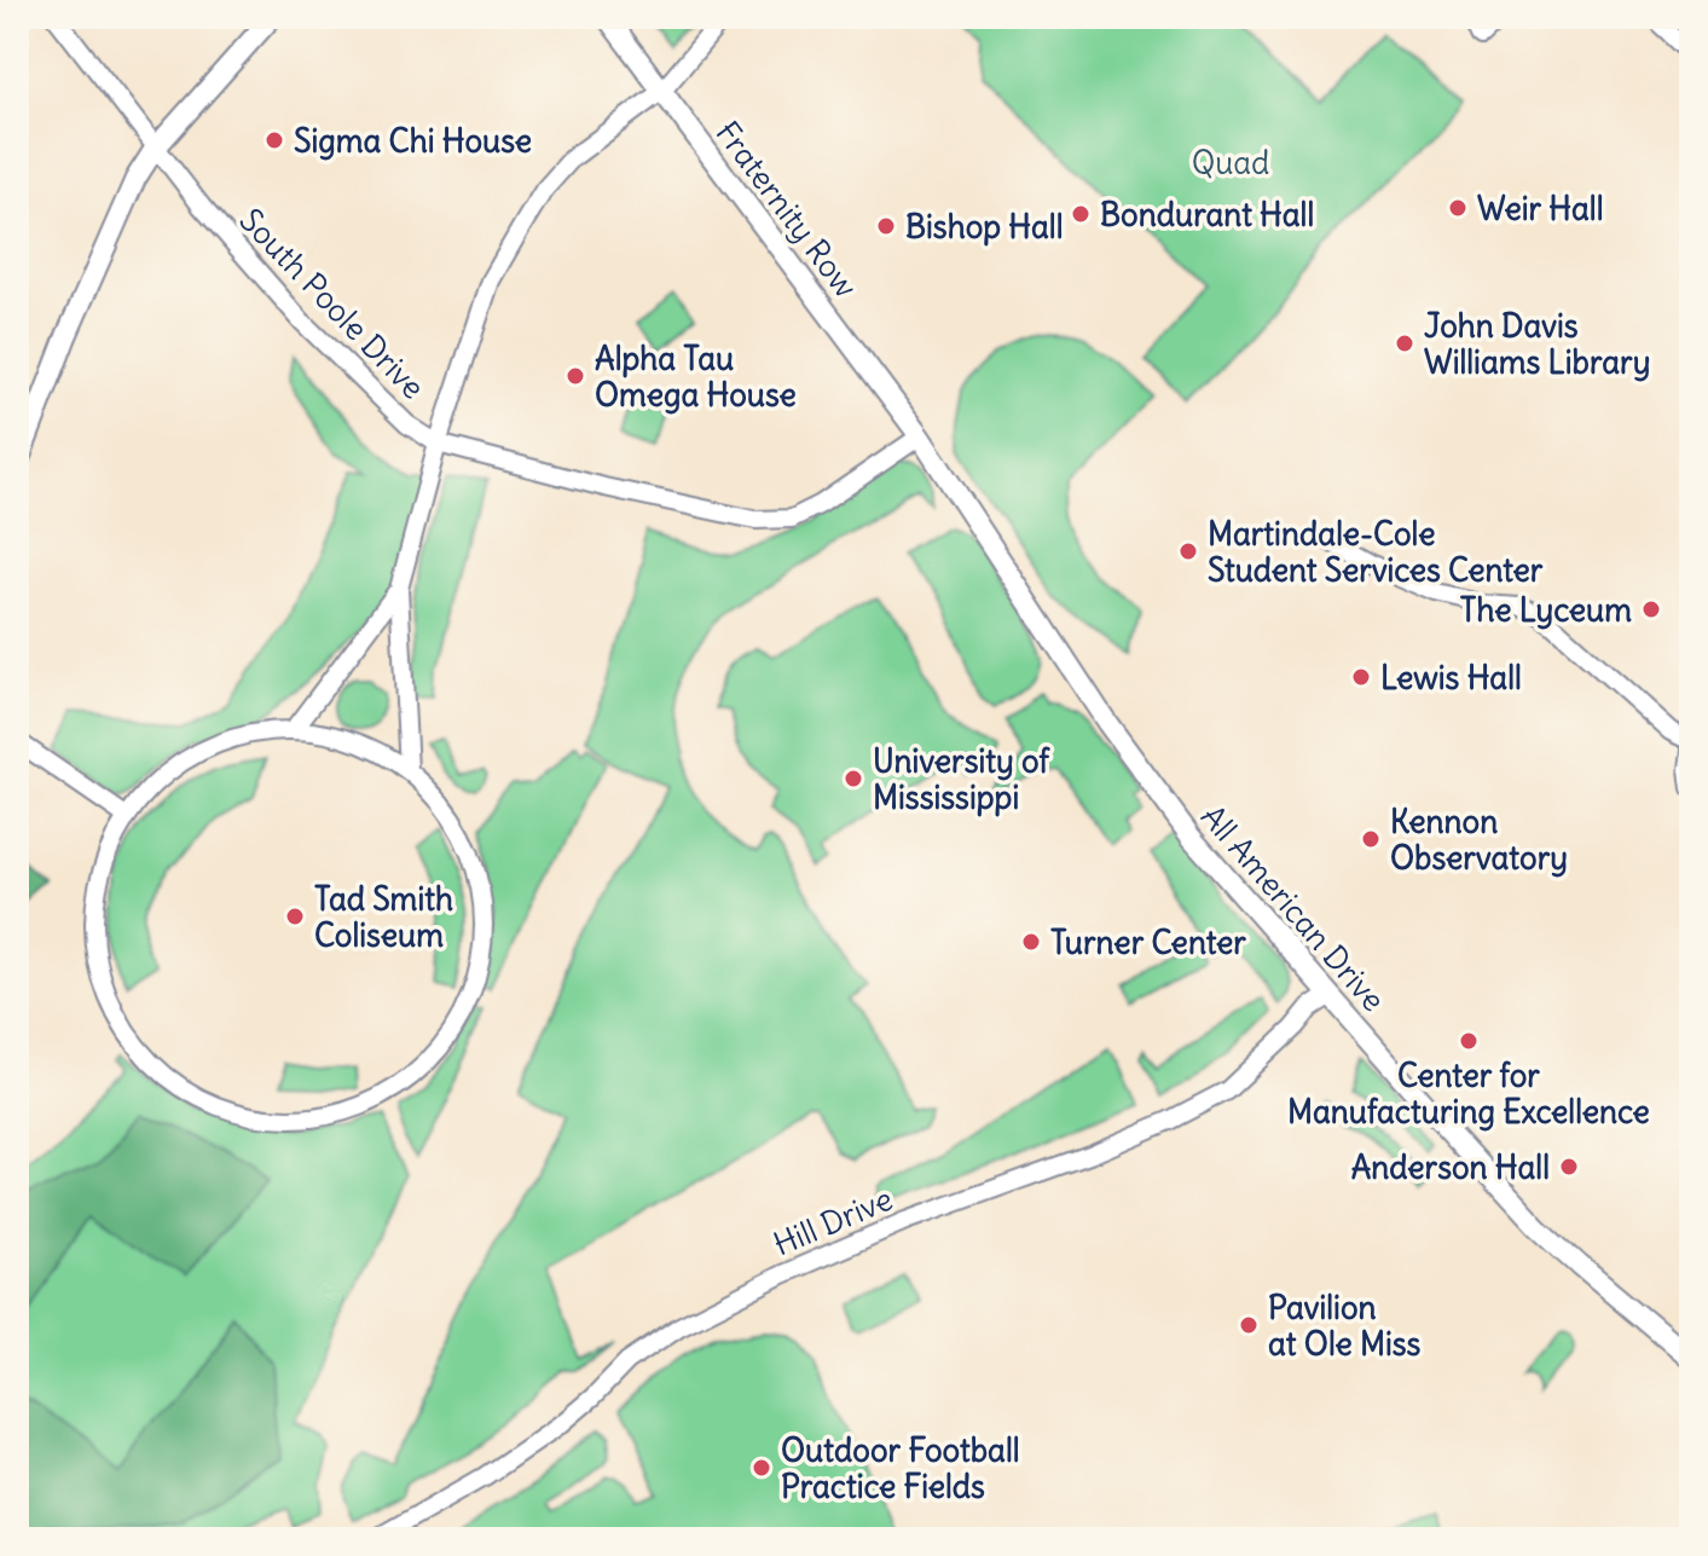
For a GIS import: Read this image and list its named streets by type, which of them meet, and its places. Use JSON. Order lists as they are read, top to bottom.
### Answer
{
  "streets": {
    "street": [
      "Fraternity Row",
      "South Poole Drive",
      "All American Drive",
      "Hill Drive"
    ]
  },
  "crossings": [
    ["Fraternity Row", "South Poole Drive"],
    ["Fraternity Row", "All American Drive"],
    ["South Poole Drive", "All American Drive"],
    ["All American Drive", "Hill Drive"]
  ],
  "parks": ["Quad"],
  "places": [
    "Sigma Chi House",
    "Weir Hall",
    "Bondurant Hall",
    "Bishop Hall",
    "John Davis Williams Library",
    "Alpha Tau Omega House",
    "Martindale-Cole Student Services Center",
    "The Lyceum",
    "Lewis Hall",
    "University of Mississippi",
    "Kennon Observatory",
    "Tad Smith Coliseum",
    "Turner Center",
    "Center for Manufacturing Excellence",
    "Anderson Hall",
    "Pavilion at Ole Miss",
    "Outdoor Football Practice Fields"
  ]
}
